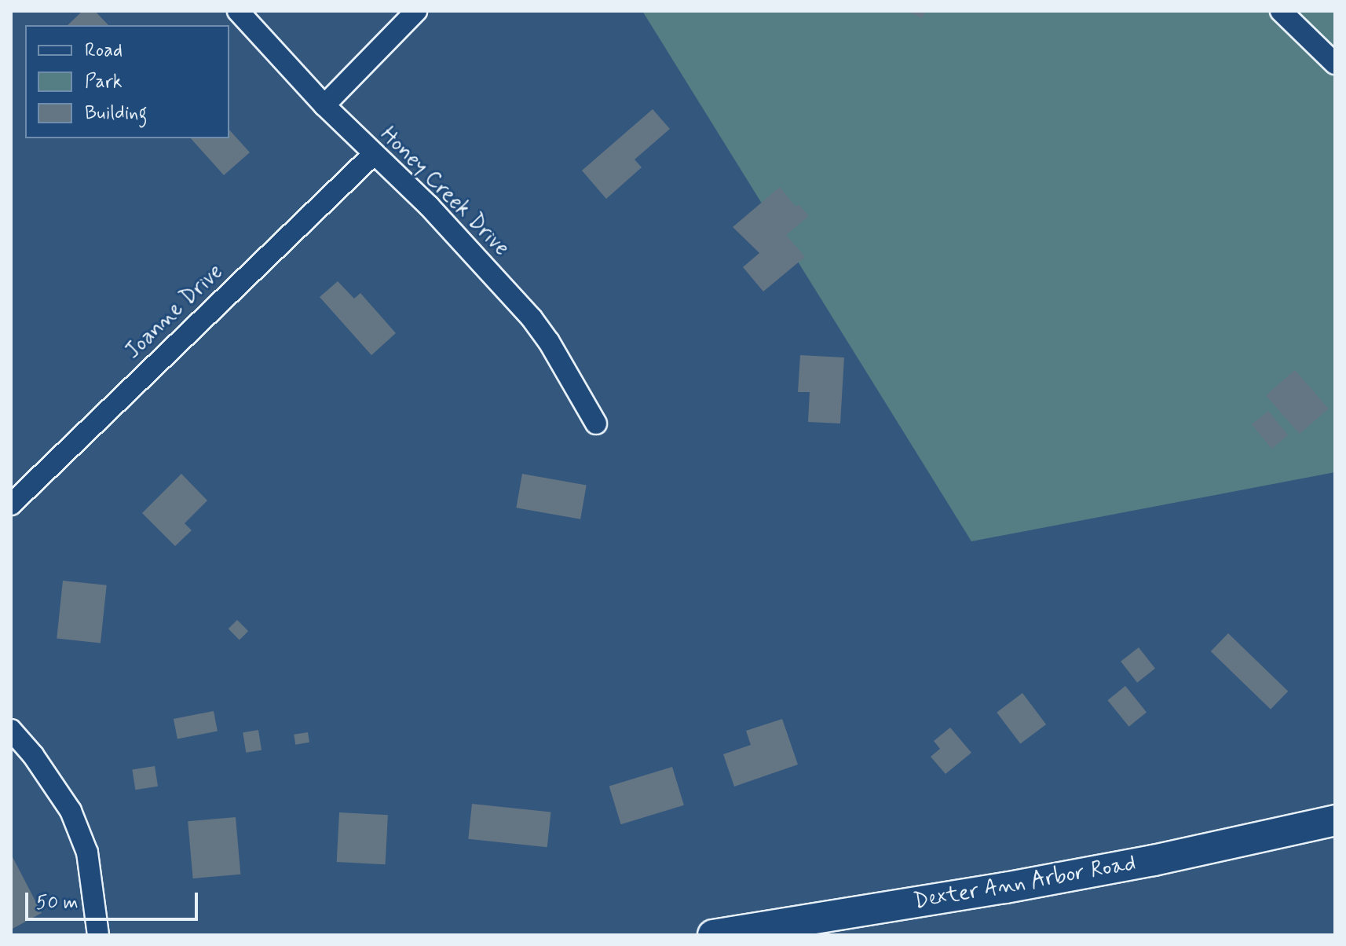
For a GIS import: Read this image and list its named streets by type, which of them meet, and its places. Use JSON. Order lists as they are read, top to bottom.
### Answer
{
  "streets": {
    "main road": ["Dexter Ann Arbor Road"],
    "street": ["Honey Creek Drive", "Joanne Drive"]
  },
  "crossings": [
    ["Honey Creek Drive", "Joanne Drive"]
  ],
  "legend": ["Road", "Park", "Building"],
  "scale_bar": "50 m"
}
